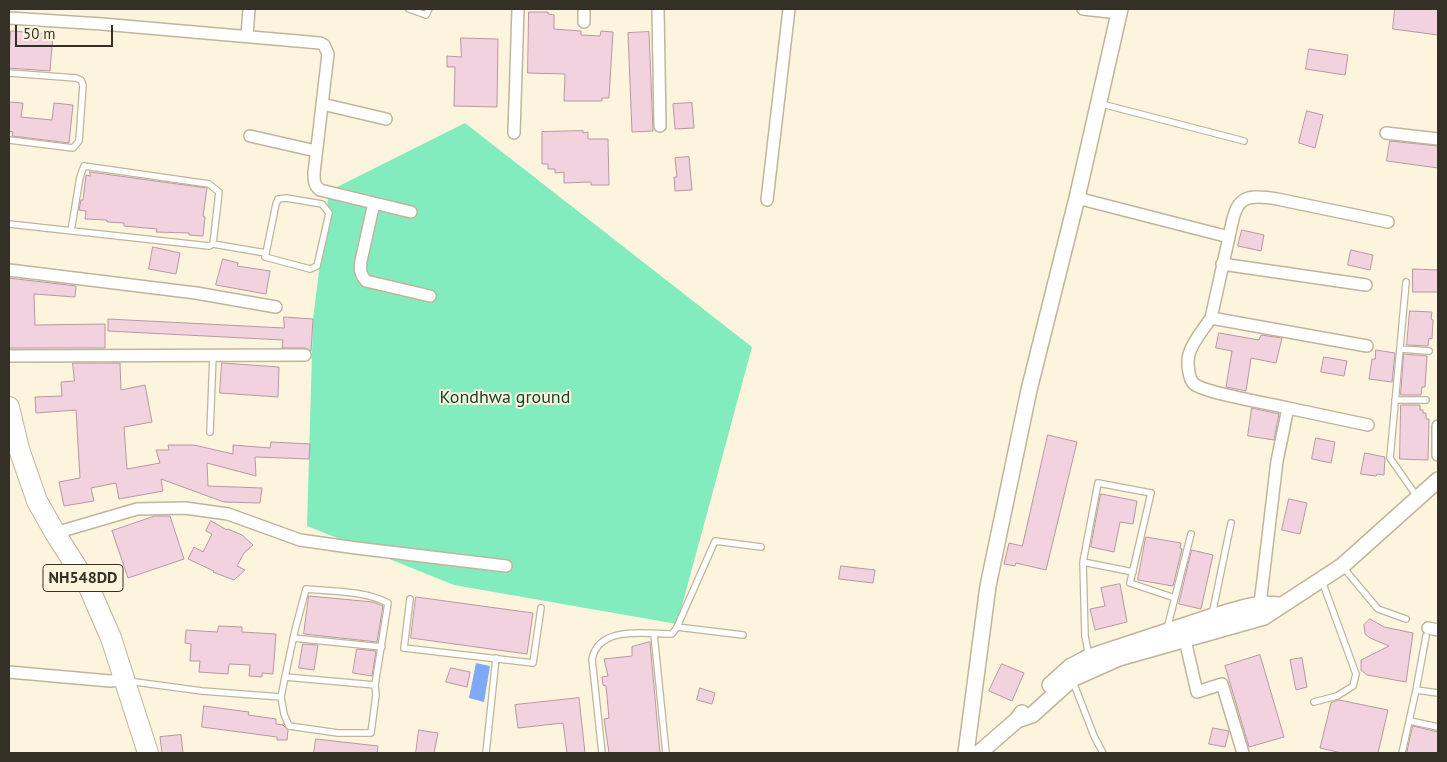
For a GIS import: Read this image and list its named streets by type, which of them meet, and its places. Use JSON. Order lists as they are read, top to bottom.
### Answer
{
  "streets": {
    "highway": ["NH548DD"]
  },
  "parks": ["Kondhwa ground"],
  "scale_bar": "50 m"
}
